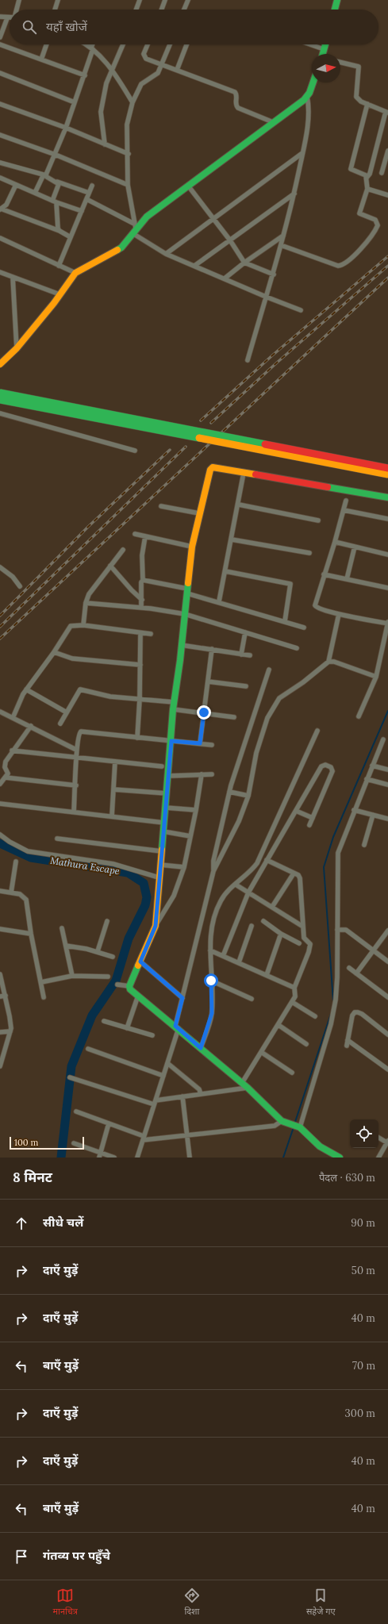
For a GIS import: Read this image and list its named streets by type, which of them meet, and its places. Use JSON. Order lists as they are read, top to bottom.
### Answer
{
  "water": ["Mathura Escape"],
  "scale_bar": "100 m",
  "north": "right",
  "page": {
    "search": "यहाँ खोजें",
    "scale": "100 m",
    "heading": ["8 मिनट", "पैदल · 630 m"],
    "list": [
      ["सीधे चलें", "90 m"],
      ["दाएँ मुड़ें", "50 m"],
      ["दाएँ मुड़ें", "40 m"],
      ["बाएँ मुड़ें", "70 m"],
      ["दाएँ मुड़ें", "300 m"],
      ["दाएँ मुड़ें", "40 m"],
      ["बाएँ मुड़ें", "40 m"],
      "गंतव्य पर पहुँचे"
    ],
    "nav": ["मानचित्र", "दिशा", "सहेजे गए"]
  }
}
